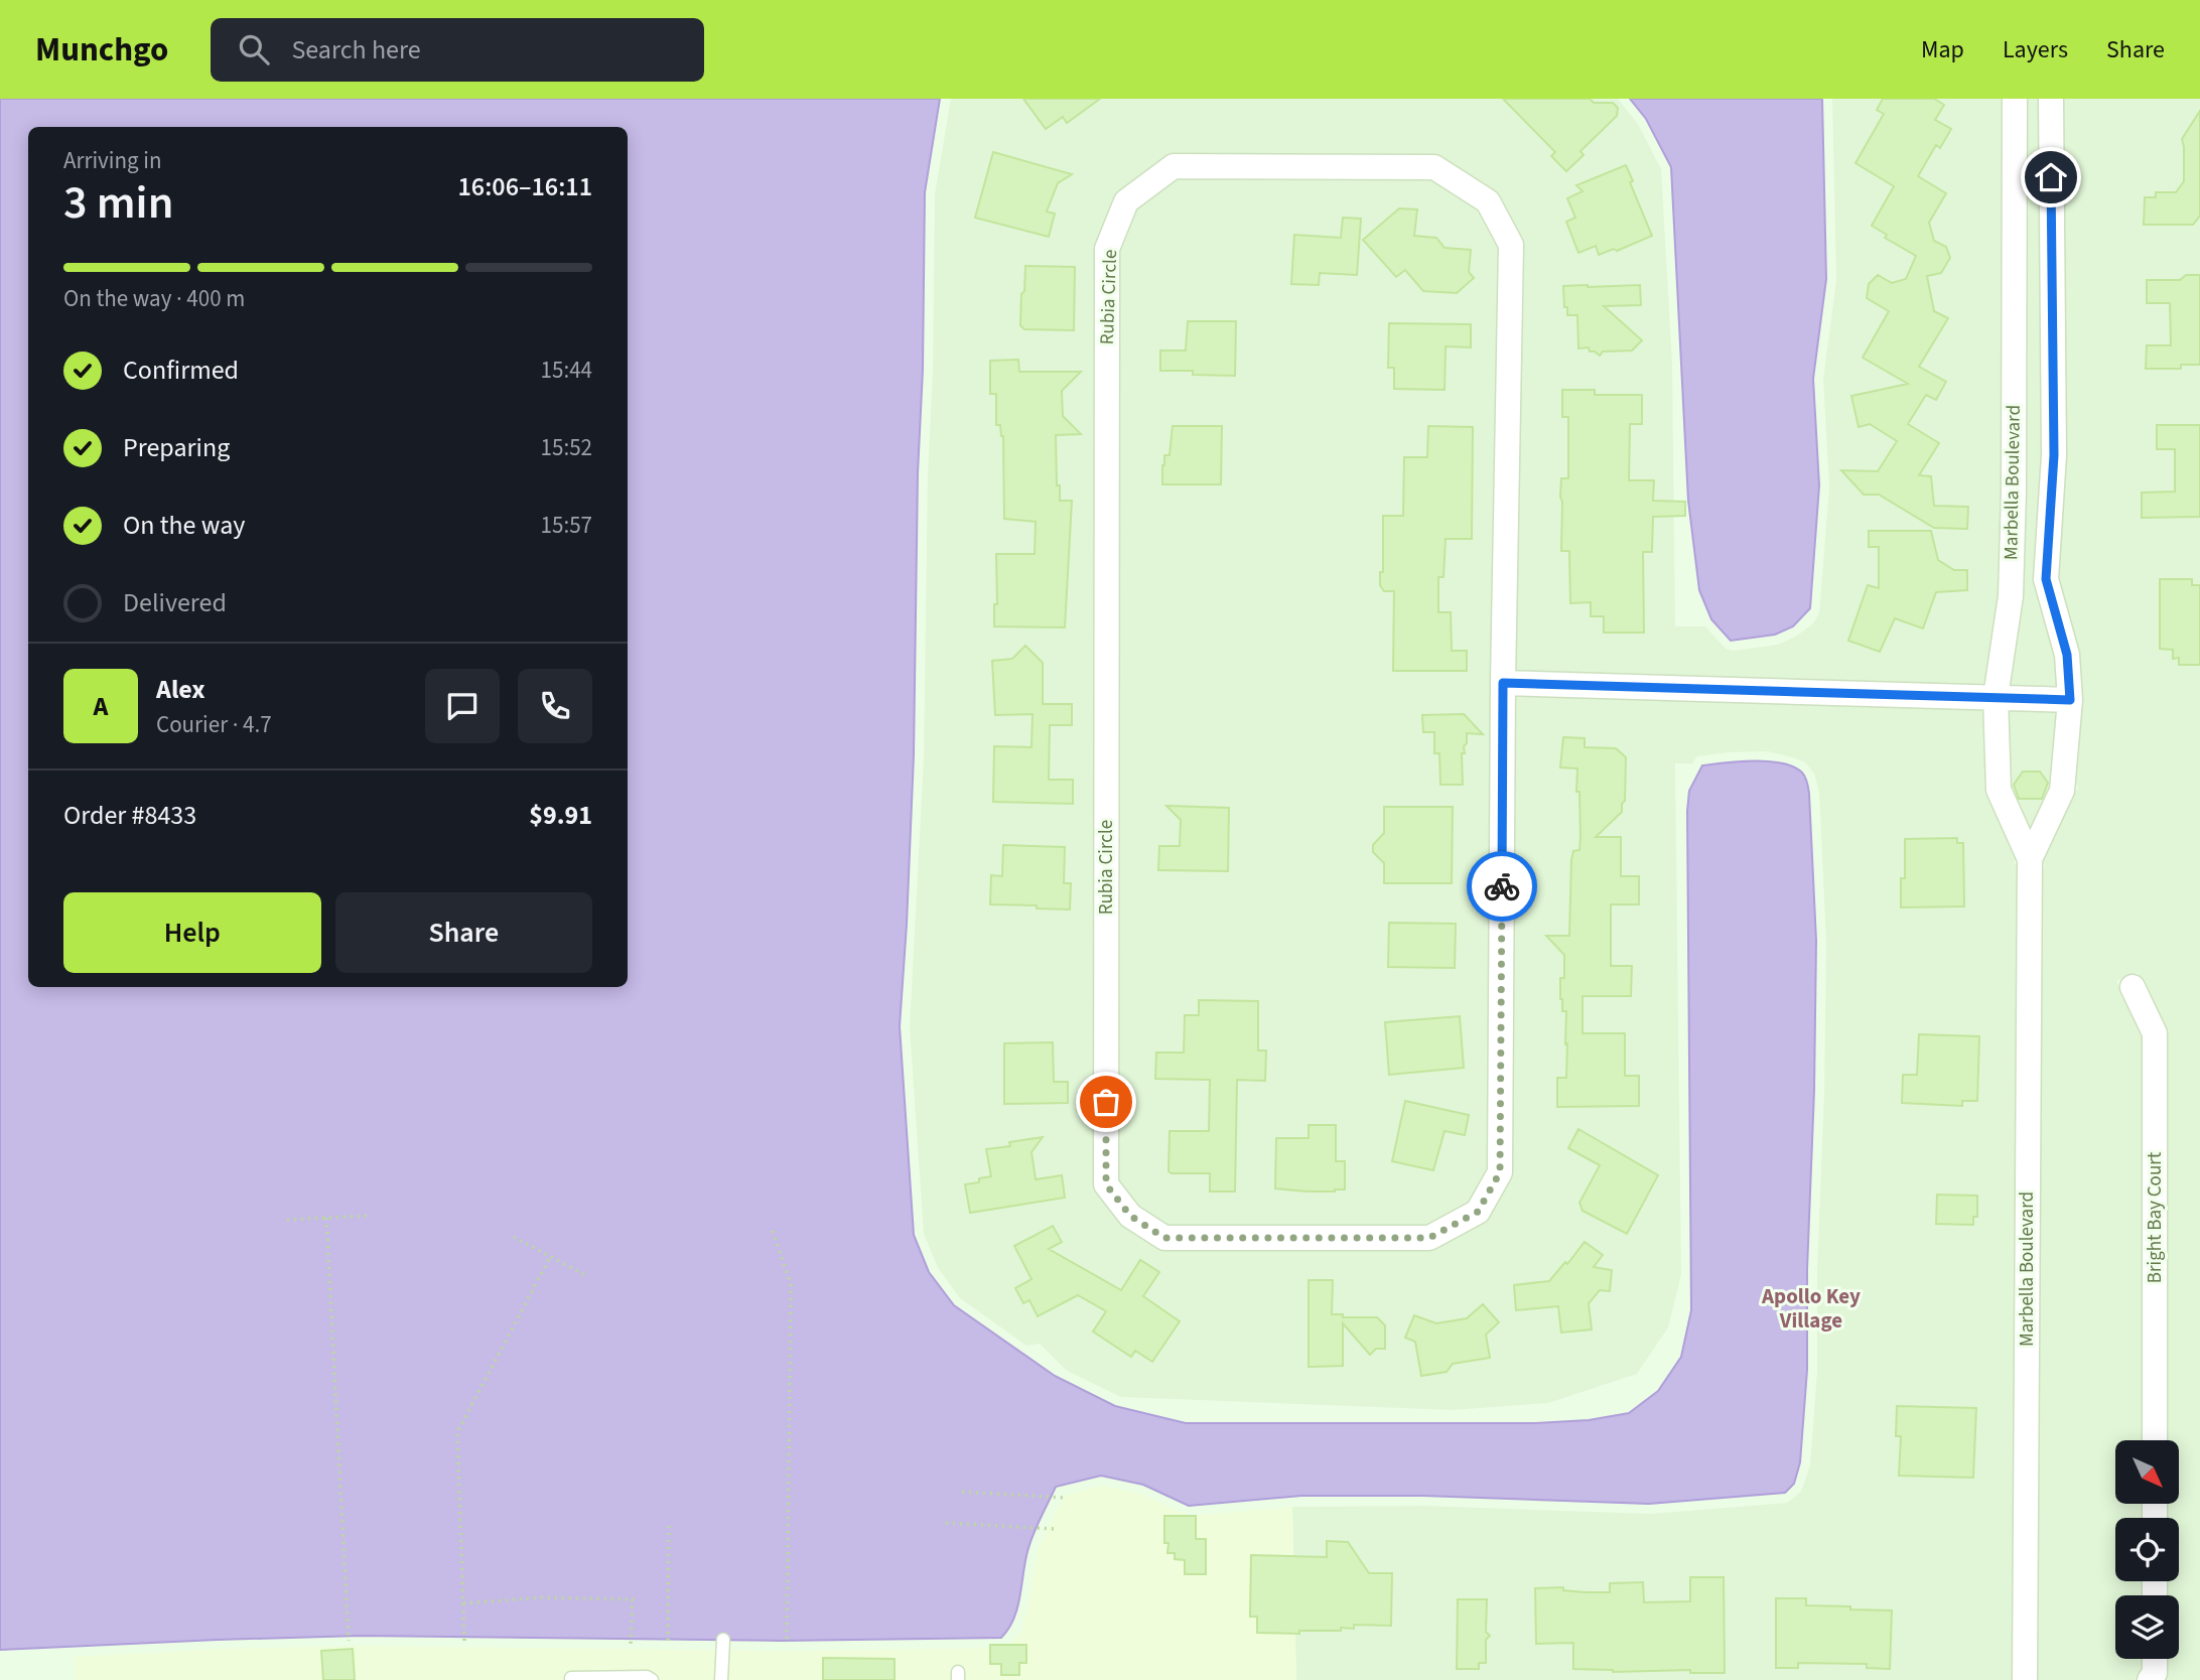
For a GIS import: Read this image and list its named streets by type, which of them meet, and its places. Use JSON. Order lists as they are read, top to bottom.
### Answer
{
  "streets": {
    "street": ["Rubia Circle", "Marbella Boulevard", "Bright Bay Court"]
  },
  "districts": ["Apollo Key Village"],
  "north": "bottom right",
  "page": {
    "header": "Munchgo",
    "search": "Search here",
    "nav": ["Map", "Layers", "Share"],
    "heading": ["3 min", "Arriving in", "16:06–16:11"],
    "panel": [
      "Alex",
      "Courier · 4.7",
      "Order #8433",
      "$9.91"
    ],
    "bar": "On the way · 400 m",
    "list": [
      ["Confirmed", "15:44"],
      ["Preparing", "15:52"],
      ["On the way", "15:57"],
      "Delivered"
    ],
    "round": "A",
    "buttons": ["Help", "Share"]
  }
}
